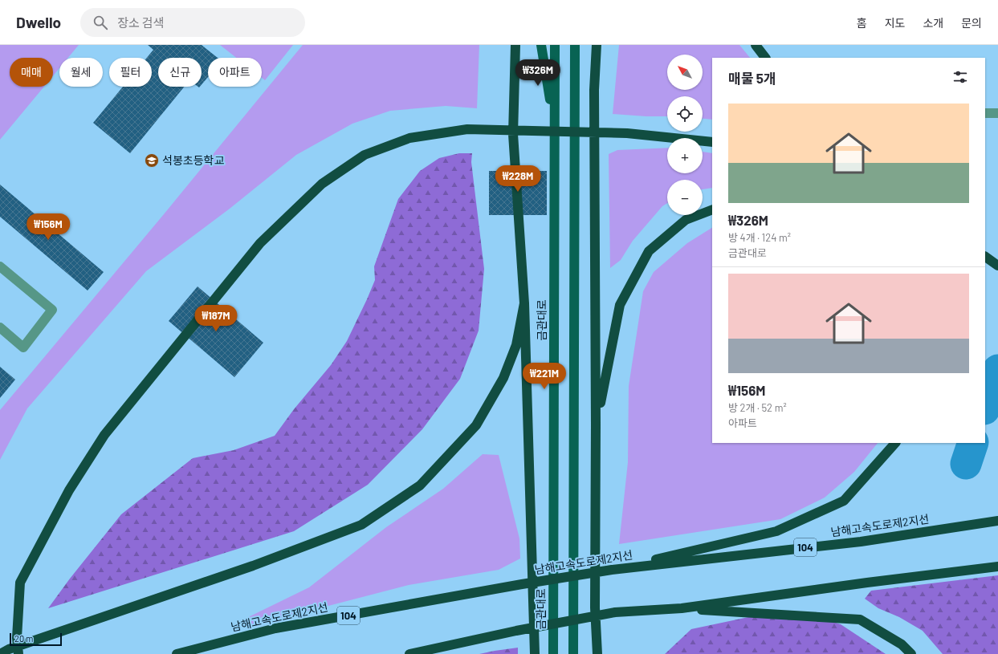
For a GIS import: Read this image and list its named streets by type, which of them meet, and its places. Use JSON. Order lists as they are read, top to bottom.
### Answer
{
  "streets": {
    "highway": ["남해고속도로제2지선", "104"],
    "main road": ["금관대로"]
  },
  "places": {
    "school or university": ["석봉초등학교"]
  },
  "scale_bar": "20 m",
  "north": "top left",
  "page": {
    "header": "Dwello",
    "search": "장소 검색",
    "nav": [
      "홈",
      "지도",
      "소개",
      "문의"
    ],
    "map_buttons": ["+", "−"],
    "chip": [
      "매매",
      "월세",
      "필터",
      "신규",
      "아파트"
    ],
    "heading": "매물 5개",
    "price": [
      "₩326M",
      "₩228M",
      "₩156M",
      "₩187M",
      "₩221M"
    ],
    "list": [
      {
        "name": "₩326M",
        "note": "방 4개 · 124 m² · 금관대로"
      },
      {
        "name": "₩156M",
        "note": "방 2개 · 52 m² · 아파트"
      }
    ],
    "scale": "20 m"
  }
}
